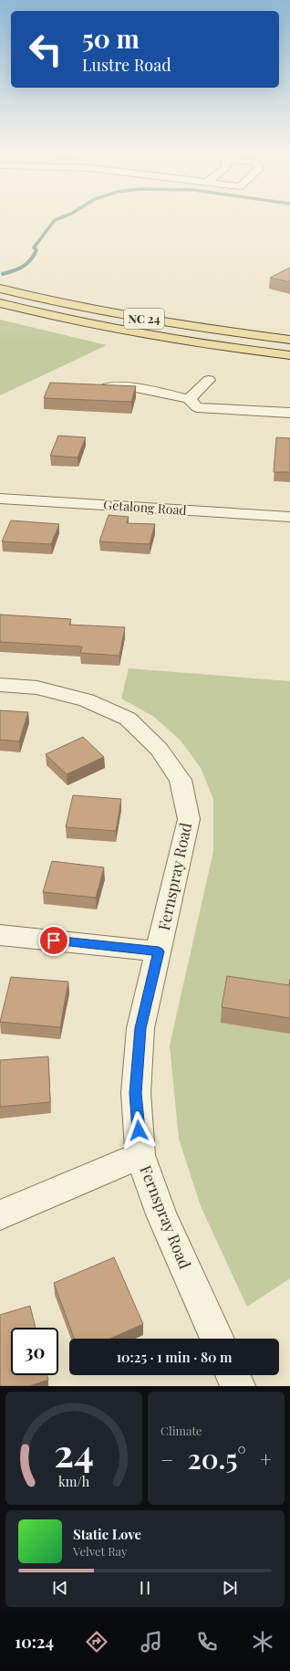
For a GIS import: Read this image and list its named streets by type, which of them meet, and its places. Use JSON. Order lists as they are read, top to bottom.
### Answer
{
  "streets": {
    "main road": ["NC 24"],
    "street": ["Getalong Road", "Fernspray Road"]
  },
  "page": {
    "turn": ["50 m", "Lustre Road"],
    "limit": "30",
    "trip": "10:25 · 1 min · 80 m",
    "tile": "Climate",
    "heat": ["−", "20.5°", "+"],
    "song": ["Static Love", "Velvet Ray"],
    "tabs": "10:24",
    "gauge": ["24", "km/h"]
  }
}
